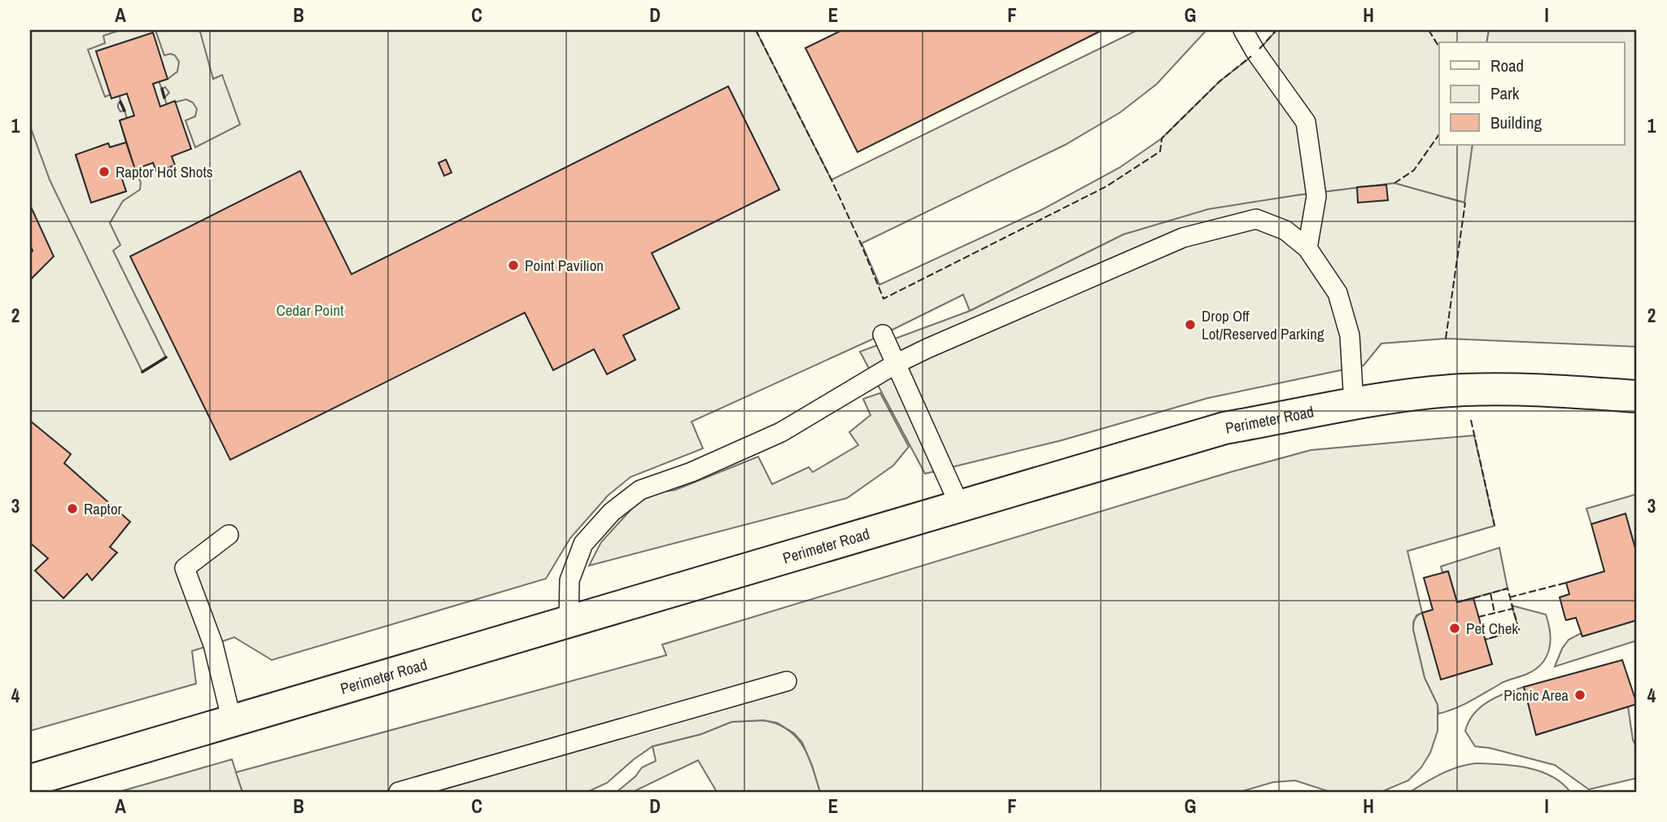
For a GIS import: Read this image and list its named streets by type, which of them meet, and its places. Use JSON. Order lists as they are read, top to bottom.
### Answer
{
  "streets": {
    "street": ["Perimeter Road"]
  },
  "parks": ["Cedar Point"],
  "places": [
    "Raptor Hot Shots",
    "Point Pavilion",
    "Drop Off Lot/Reserved Parking",
    "Raptor",
    "Pet Chek",
    "Picnic Area"
  ],
  "legend": ["Road", "Park", "Building"],
  "grid": {
    "columns": [
      "A",
      "B",
      "C",
      "D",
      "E",
      "F",
      "G",
      "H",
      "I"
    ],
    "rows": [
      "1",
      "2",
      "3",
      "4"
    ]
  }
}
